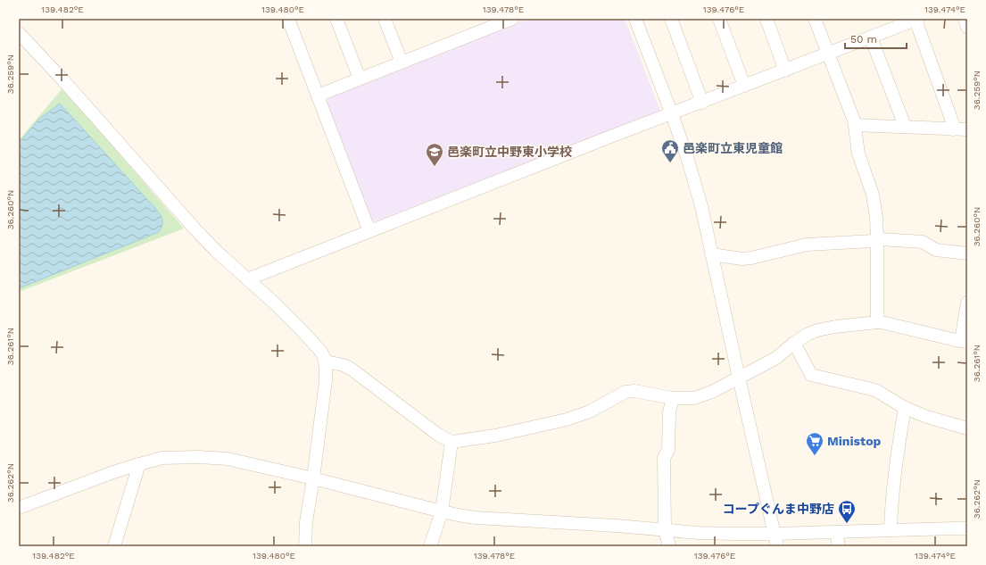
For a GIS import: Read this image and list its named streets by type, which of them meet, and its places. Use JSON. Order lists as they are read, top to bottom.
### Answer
{
  "places": {
    "public building": ["邑楽町立東児童館"],
    "school or university": ["邑楽町立中野東小学校"],
    "supermarket": ["Ministop"],
    "bus stop": ["コープぐんま中野店"]
  },
  "scale_bar": "50 m",
  "coordinates": [
    "139.482°E",
    "139.480°E",
    "139.478°E",
    "139.476°E",
    "139.474°E",
    "36.259°N",
    "36.260°N",
    "36.261°N",
    "36.262°N"
  ]
}
